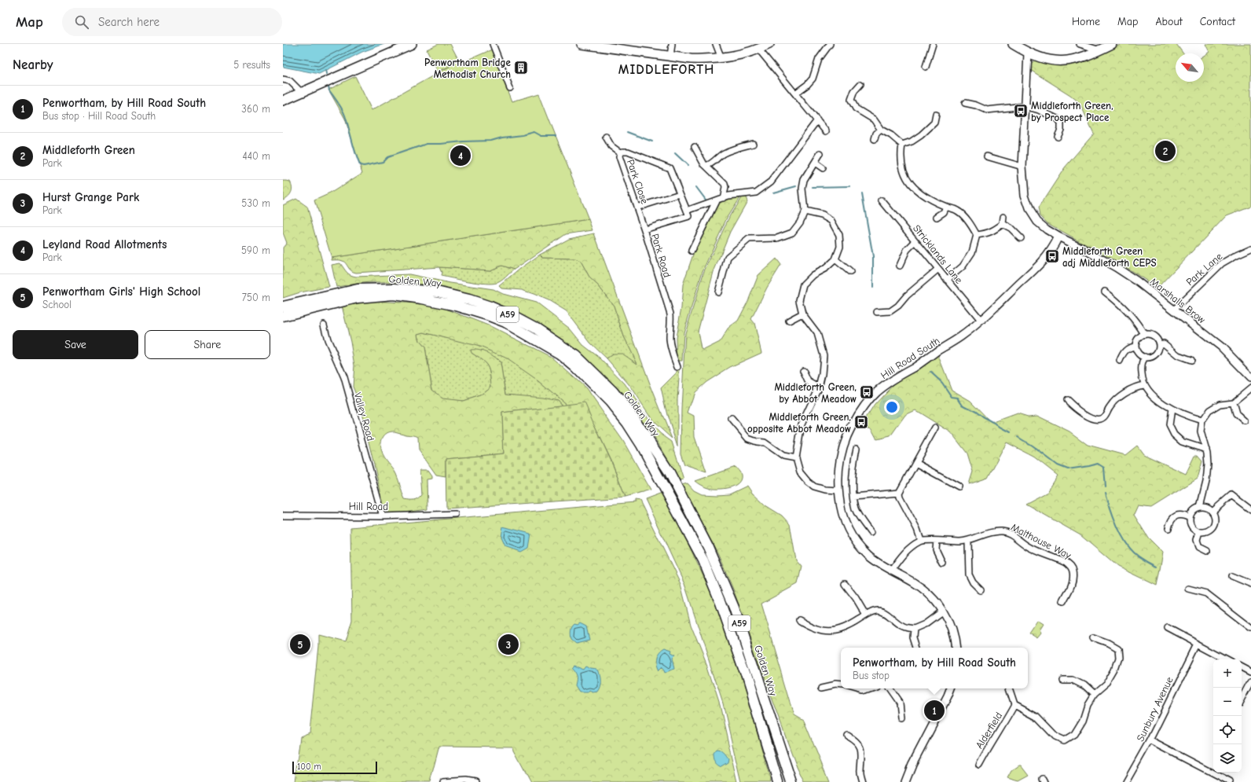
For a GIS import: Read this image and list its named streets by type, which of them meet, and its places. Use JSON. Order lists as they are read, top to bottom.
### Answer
{
  "streets": {
    "highway": ["Golden Way", "A59"],
    "street": [
      "Park Close",
      "Stricklands Lane",
      "Park Road",
      "Park Lane",
      "Marshalls Brow",
      "Hill Road South",
      "Valley Road",
      "Hill Road",
      "Malthouse Way",
      "Sunbury Avenue",
      "Alderfield"
    ]
  },
  "crossings": [
    ["Park Close", "Park Road"],
    ["Stricklands Lane", "Hill Road South"],
    ["Park Lane", "Marshalls Brow"],
    ["Marshalls Brow", "Hill Road South"],
    ["Valley Road", "Hill Road"]
  ],
  "districts": ["MIDDLEFORTH"],
  "places": {
    "building": ["Penwortham Bridge Methodist Church"],
    "bus stop": [
      "Middleforth Green, by Prospect Place",
      "Middleforth Green adj Middleforth CEPS",
      "Middleforth Green, by Abbot Meadow",
      "Middleforth Green, opposite Abbot Meadow"
    ]
  },
  "scale_bar": "100 m",
  "north": "top left",
  "page": {
    "header": "Map",
    "search": "Search here",
    "nav": [
      "Home",
      "Map",
      "About",
      "Contact"
    ],
    "heading": ["Nearby", "5 results"],
    "list": [
      {
        "mark": "1",
        "name": "Penwortham, by Hill Road South",
        "note": "Bus stop · Hill Road South",
        "value": "360 m"
      },
      {
        "mark": "2",
        "name": "Middleforth Green",
        "note": "Park",
        "value": "440 m"
      },
      {
        "mark": "3",
        "name": "Hurst Grange Park",
        "note": "Park",
        "value": "530 m"
      },
      {
        "mark": "4",
        "name": "Leyland Road Allotments",
        "note": "Park",
        "value": "590 m"
      },
      {
        "mark": "5",
        "name": "Penwortham Girls' High School",
        "note": "School",
        "value": "750 m"
      }
    ],
    "pins": [
      "2",
      "4",
      "3",
      "5",
      "1"
    ],
    "buttons": ["Save", "Share"],
    "popup": ["Penwortham, by Hill Road South", "Bus stop"],
    "map_buttons": ["+", "−"],
    "scale": "100 m"
  }
}
